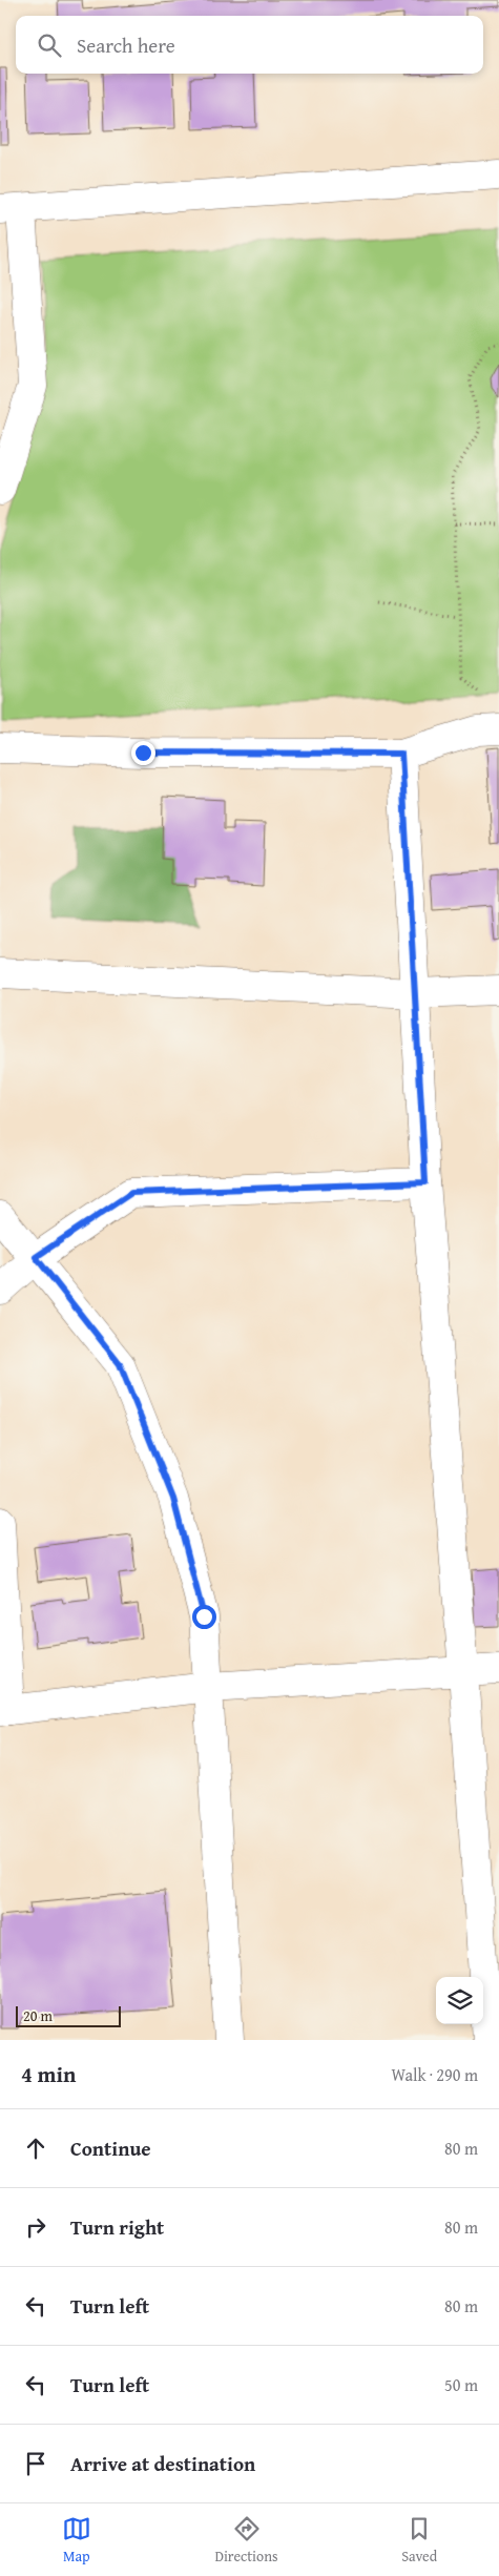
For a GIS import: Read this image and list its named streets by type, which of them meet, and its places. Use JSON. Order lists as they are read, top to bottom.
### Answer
{
  "scale_bar": "20 m",
  "page": {
    "search": "Search here",
    "scale": "20 m",
    "heading": ["4 min", "Walk · 290 m"],
    "list": [
      ["Continue", "80 m"],
      ["Turn right", "80 m"],
      ["Turn left", "80 m"],
      ["Turn left", "50 m"],
      "Arrive at destination"
    ],
    "nav": ["Map", "Directions", "Saved"]
  }
}
